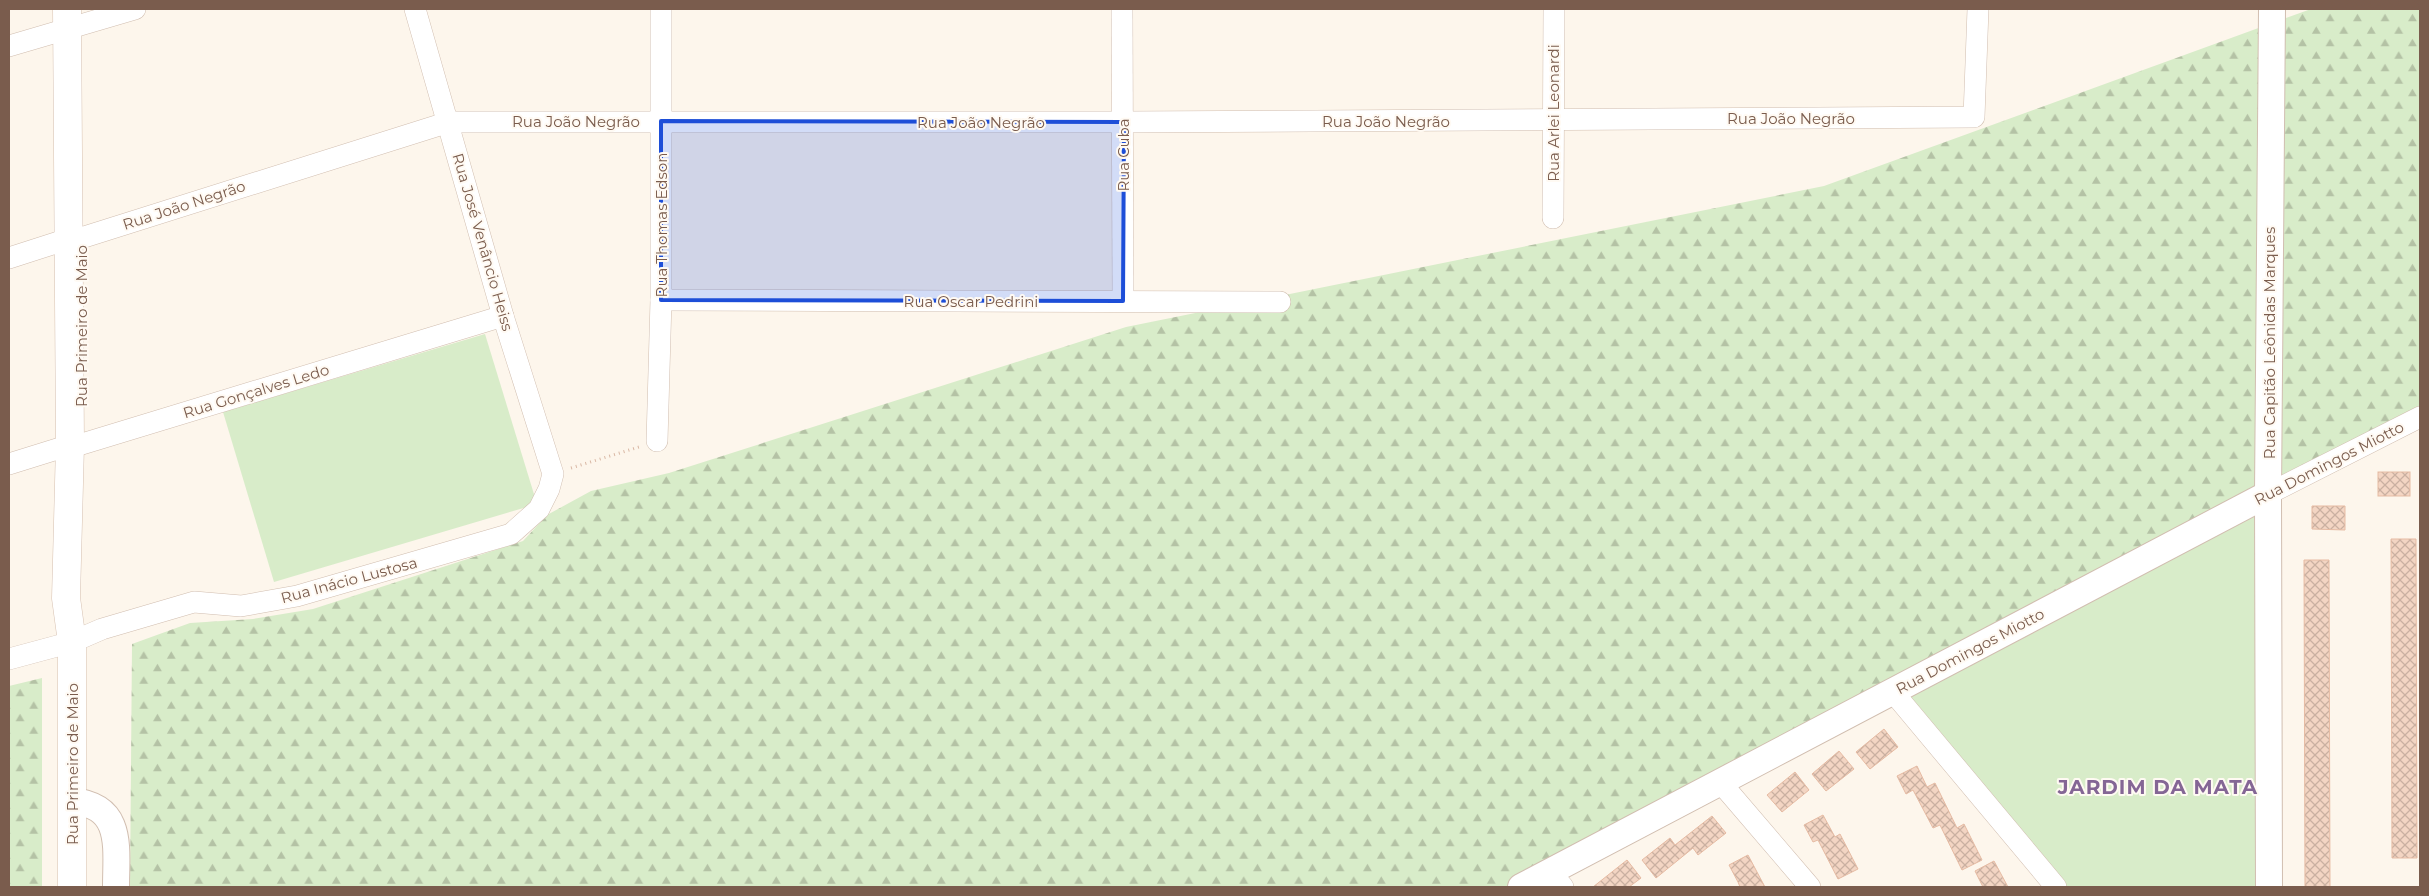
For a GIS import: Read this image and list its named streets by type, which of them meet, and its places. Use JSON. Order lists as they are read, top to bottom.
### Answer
{
  "streets": {
    "main road": ["Rua Primeiro de Maio"],
    "street": [
      "Rua Arlei Leonardi",
      "Rua João Negrão",
      "Rua Cuba",
      "Rua Thomas Edson",
      "Rua José Venâncio Heiss",
      "Rua Oscar Pedrini",
      "Rua Capitão Leônidas Marques",
      "Rua Gonçalves Ledo",
      "Rua Domingos Miotto",
      "Rua Inácio Lustosa"
    ]
  },
  "crossings": [
    ["Rua Arlei Leonardi", "Rua João Negrão"],
    ["Rua João Negrão", "Rua Cuba"],
    ["Rua João Negrão", "Rua Thomas Edson"],
    ["Rua João Negrão", "Rua José Venâncio Heiss"],
    ["Rua João Negrão", "Rua Primeiro de Maio"],
    ["Rua Cuba", "Rua Oscar Pedrini"],
    ["Rua Thomas Edson", "Rua Oscar Pedrini"],
    ["Rua José Venâncio Heiss", "Rua Gonçalves Ledo"],
    ["Rua José Venâncio Heiss", "Rua Inácio Lustosa"],
    ["Rua Primeiro de Maio", "Rua Gonçalves Ledo"],
    ["Rua Primeiro de Maio", "Rua Inácio Lustosa"],
    ["Rua Capitão Leônidas Marques", "Rua Domingos Miotto"]
  ],
  "districts": ["JARDIM DA MATA"]
}
